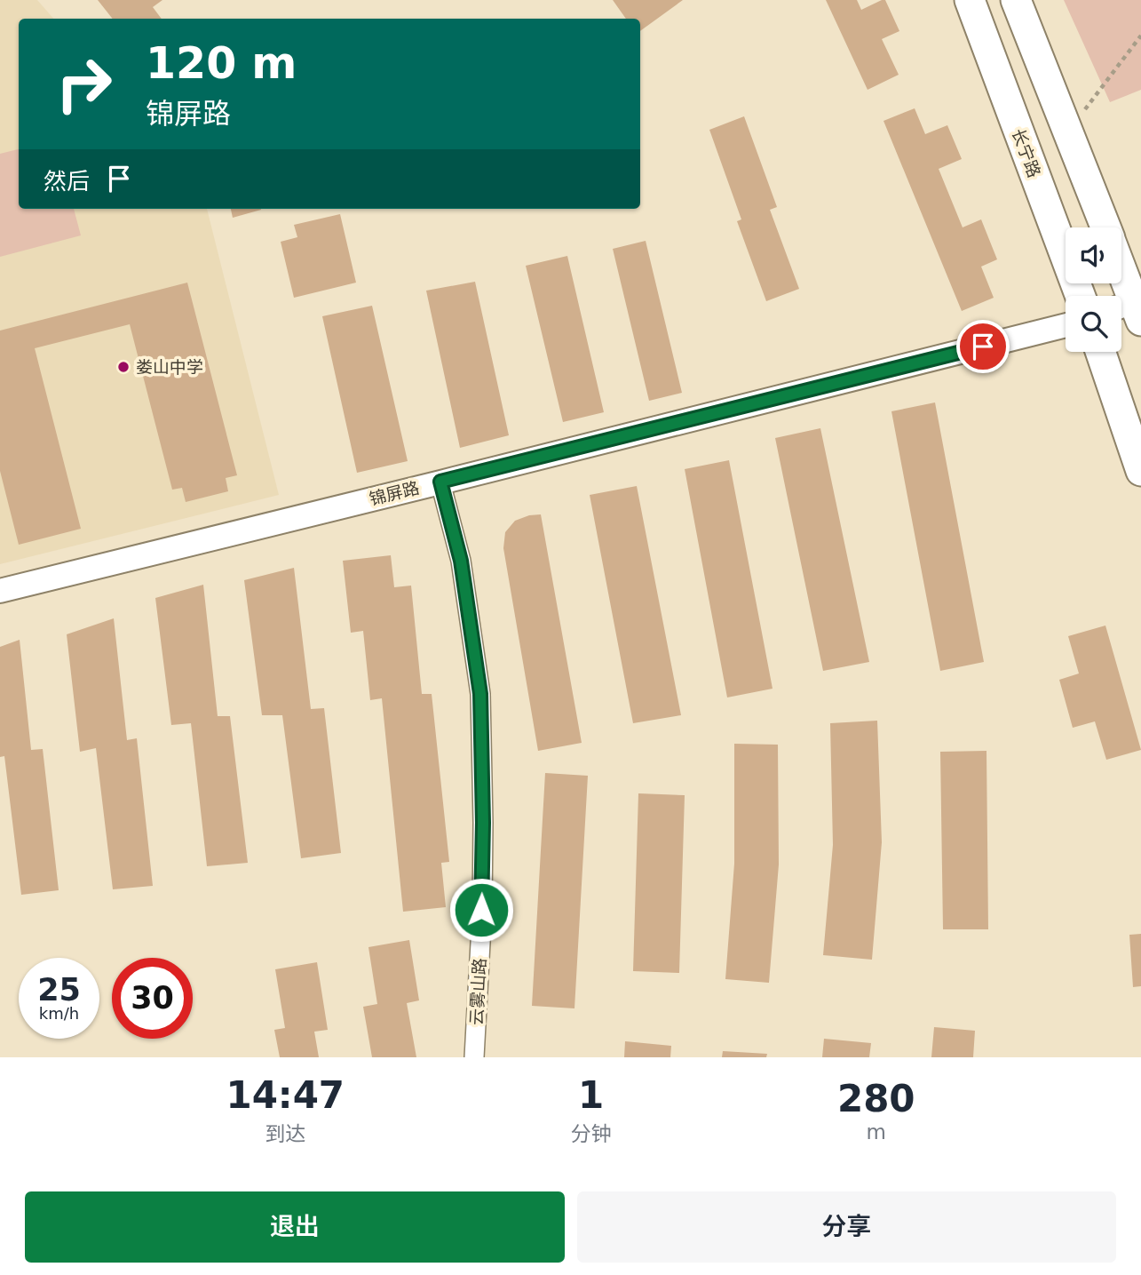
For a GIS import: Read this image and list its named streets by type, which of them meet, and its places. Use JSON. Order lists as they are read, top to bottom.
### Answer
{
  "streets": {
    "main road": ["长宁路"],
    "street": ["锦屏路", "云雾山路"]
  },
  "crossings": [
    ["锦屏路", "云雾山路"]
  ],
  "places": ["娄山中学"],
  "page": {
    "turn": ["120 m", "锦屏路"],
    "then": "然后",
    "speed": "25 km/h",
    "limit": "30",
    "eta": [
      "14:47",
      "到达",
      "1",
      "分钟",
      "280",
      "m"
    ],
    "buttons": ["退出", "分享"]
  }
}
